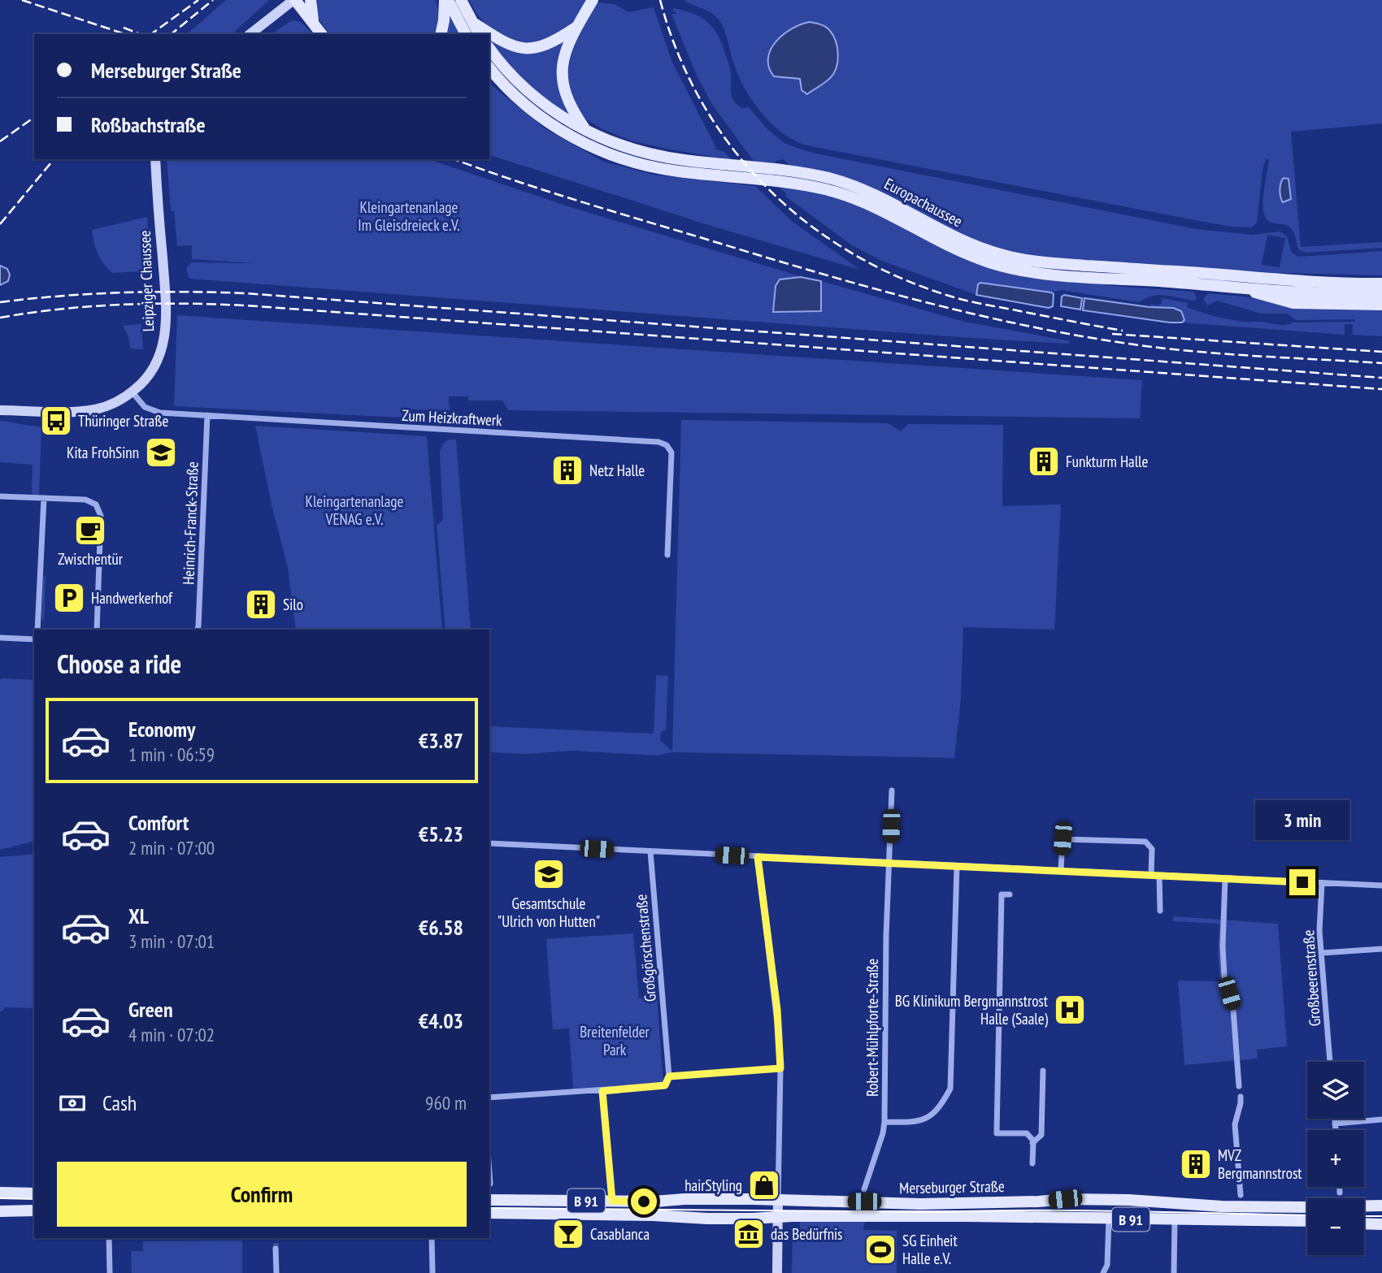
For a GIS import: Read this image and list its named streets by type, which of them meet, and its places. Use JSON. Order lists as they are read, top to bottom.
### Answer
{
  "streets": {
    "main road": [
      "Europachaussee",
      "Leipziger Chaussee",
      "Merseburger Straße",
      "B 91"
    ],
    "street": [
      "Zum Heizkraftwerk",
      "Heinrich-Franck-Straße",
      "Großgörschenstraße",
      "Großbeerenstraße",
      "Robert-Mühlpforte-Straße"
    ]
  },
  "crossings": [
    ["Leipziger Chaussee", "Zum Heizkraftwerk"],
    ["Zum Heizkraftwerk", "Heinrich-Franck-Straße"]
  ],
  "parks": ["Kleingartenanlage Im Gleisdreieck e.V.", "Kleingartenanlage VENAG e.V.", "Breitenfelder Park"],
  "places": {
    "bus stop": ["Thüringer Straße"],
    "school or university": ["Kita FrohSinn", "Gesamtschule \"Ulrich von Hutten\""],
    "building": [
      "Funkturm Halle",
      "Netz Halle",
      "Silo",
      "MVZ Bergmannstrost"
    ],
    "cafe": ["Zwischentür"],
    "parking": ["Handwerkerhof"],
    "hospital": ["BG Klinikum Bergmannstrost Halle (Saale)"],
    "shop": ["hairStyling"],
    "bar": ["Casablanca"],
    "museum": ["das Bedürfnis"],
    "sports": ["SG Einheit Halle e.V."]
  },
  "page": {
    "banner": ["Merseburger Straße", "Roßbachstraße"],
    "heading": "Choose a ride",
    "list": [
      {
        "name": "Economy",
        "note": "1 min · 06:59",
        "value": "€3.87"
      },
      {
        "name": "Comfort",
        "note": "2 min · 07:00",
        "value": "€5.23"
      },
      {
        "name": "XL",
        "note": "3 min · 07:01",
        "value": "€6.58"
      },
      {
        "name": "Green",
        "note": "4 min · 07:02",
        "value": "€4.03"
      }
    ],
    "bubble": "3 min",
    "map_buttons": ["+", "−"],
    "pay": ["Cash", "960 m"],
    "buttons": "Confirm"
  }
}
